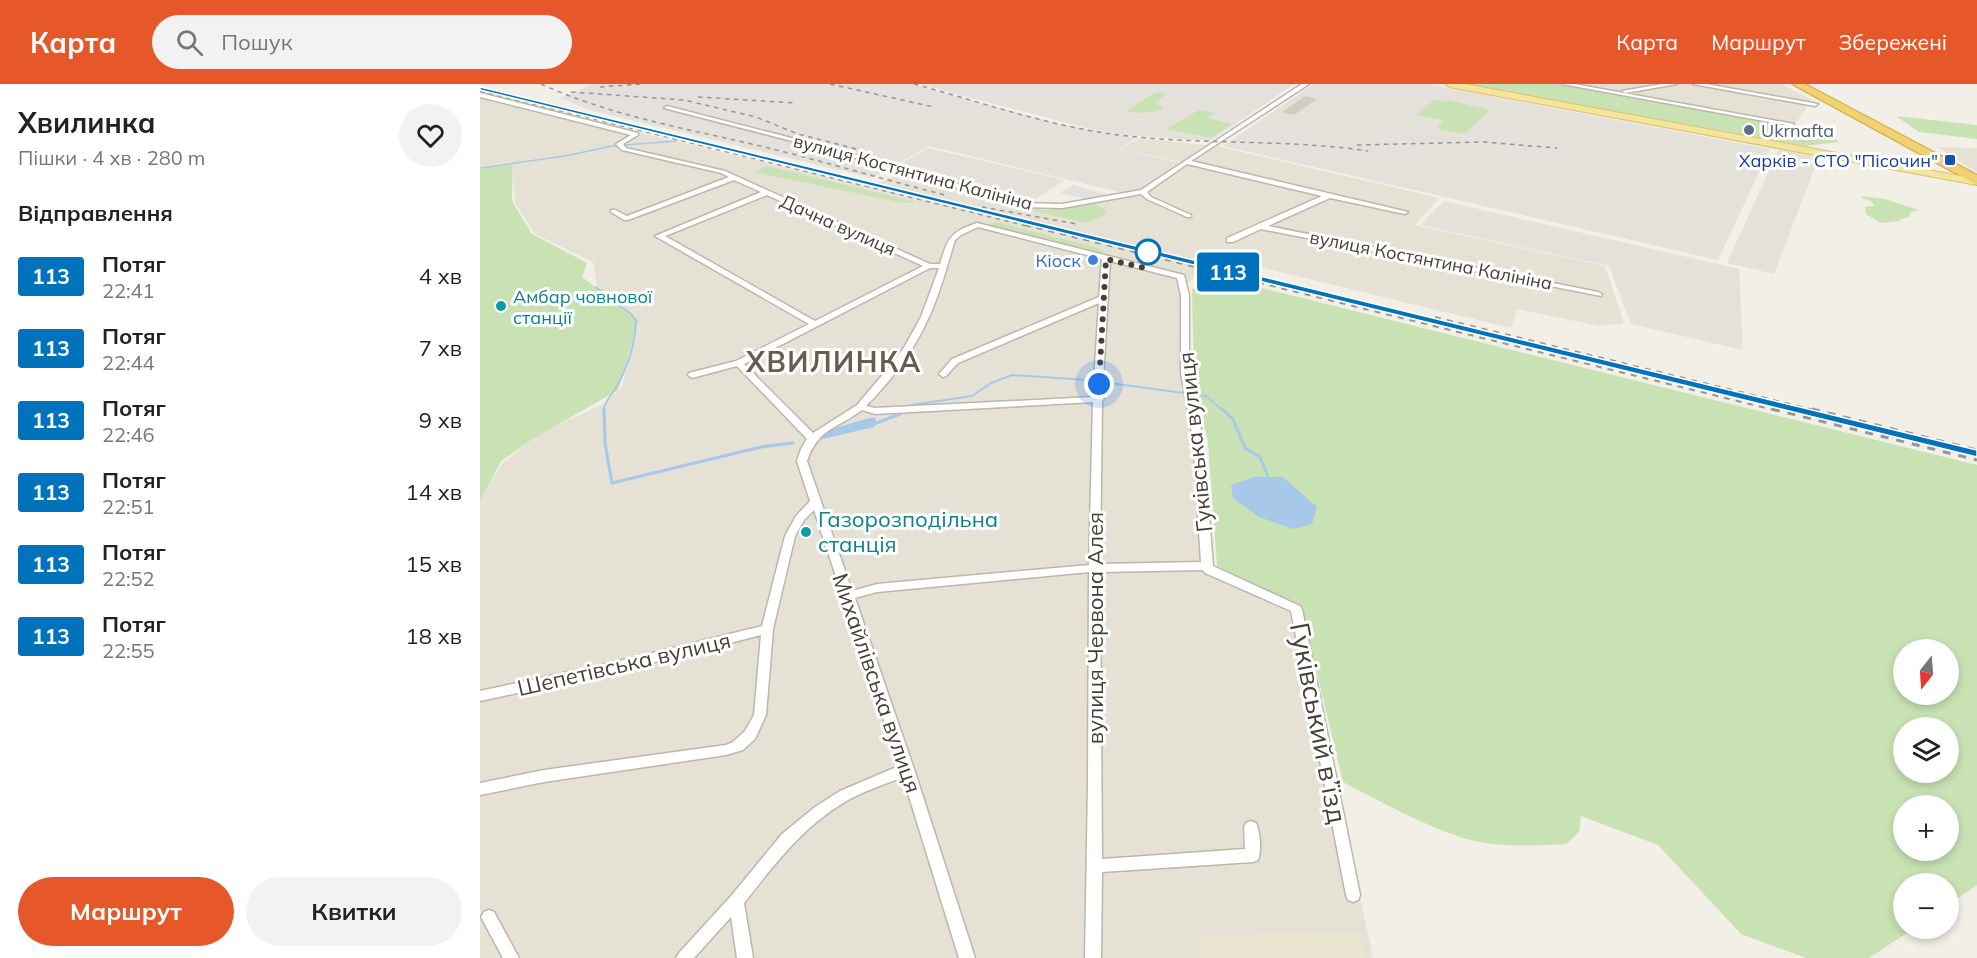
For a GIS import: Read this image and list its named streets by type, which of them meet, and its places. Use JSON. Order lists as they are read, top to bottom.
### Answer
{
  "streets": {
    "street": [
      "вулиця Костянтина Калініна",
      "Дачна вулиця",
      "Гуківська вулиця",
      "вулиця Червона Алея",
      "Шепетівська вулиця",
      "Михайлівська вулиця",
      "Гуківський в’їзд"
    ]
  },
  "crossings": [
    ["Гуківська вулиця", "вулиця Червона Алея"],
    ["Гуківська вулиця", "Гуківський в’їзд"]
  ],
  "districts": ["ХВИЛИНКА"],
  "places": {
    "other": [
      "Ukrnafta",
      "Кіоск",
      "Амбар човнової станції",
      "Газорозподільна станція"
    ],
    "transit": ["Харків - СТО \"Пісочин\""]
  },
  "north": "bottom",
  "page": {
    "header": "Карта",
    "search": "Пошук",
    "nav": ["Карта", "Маршрут", "Збережені"],
    "heading": [
      ["Хвилинка", "Пішки · 4 хв · 280 m"],
      "Відправлення"
    ],
    "on_map": "113",
    "list": [
      {
        "mark": "113",
        "name": "Потяг",
        "note": "22:41",
        "value": "4 хв"
      },
      {
        "mark": "113",
        "name": "Потяг",
        "note": "22:44",
        "value": "7 хв"
      },
      {
        "mark": "113",
        "name": "Потяг",
        "note": "22:46",
        "value": "9 хв"
      },
      {
        "mark": "113",
        "name": "Потяг",
        "note": "22:51",
        "value": "14 хв"
      },
      {
        "mark": "113",
        "name": "Потяг",
        "note": "22:52",
        "value": "15 хв"
      },
      {
        "mark": "113",
        "name": "Потяг",
        "note": "22:55",
        "value": "18 хв"
      }
    ],
    "map_buttons": ["+", "−"],
    "buttons": ["Маршрут", "Квитки"]
  }
}
